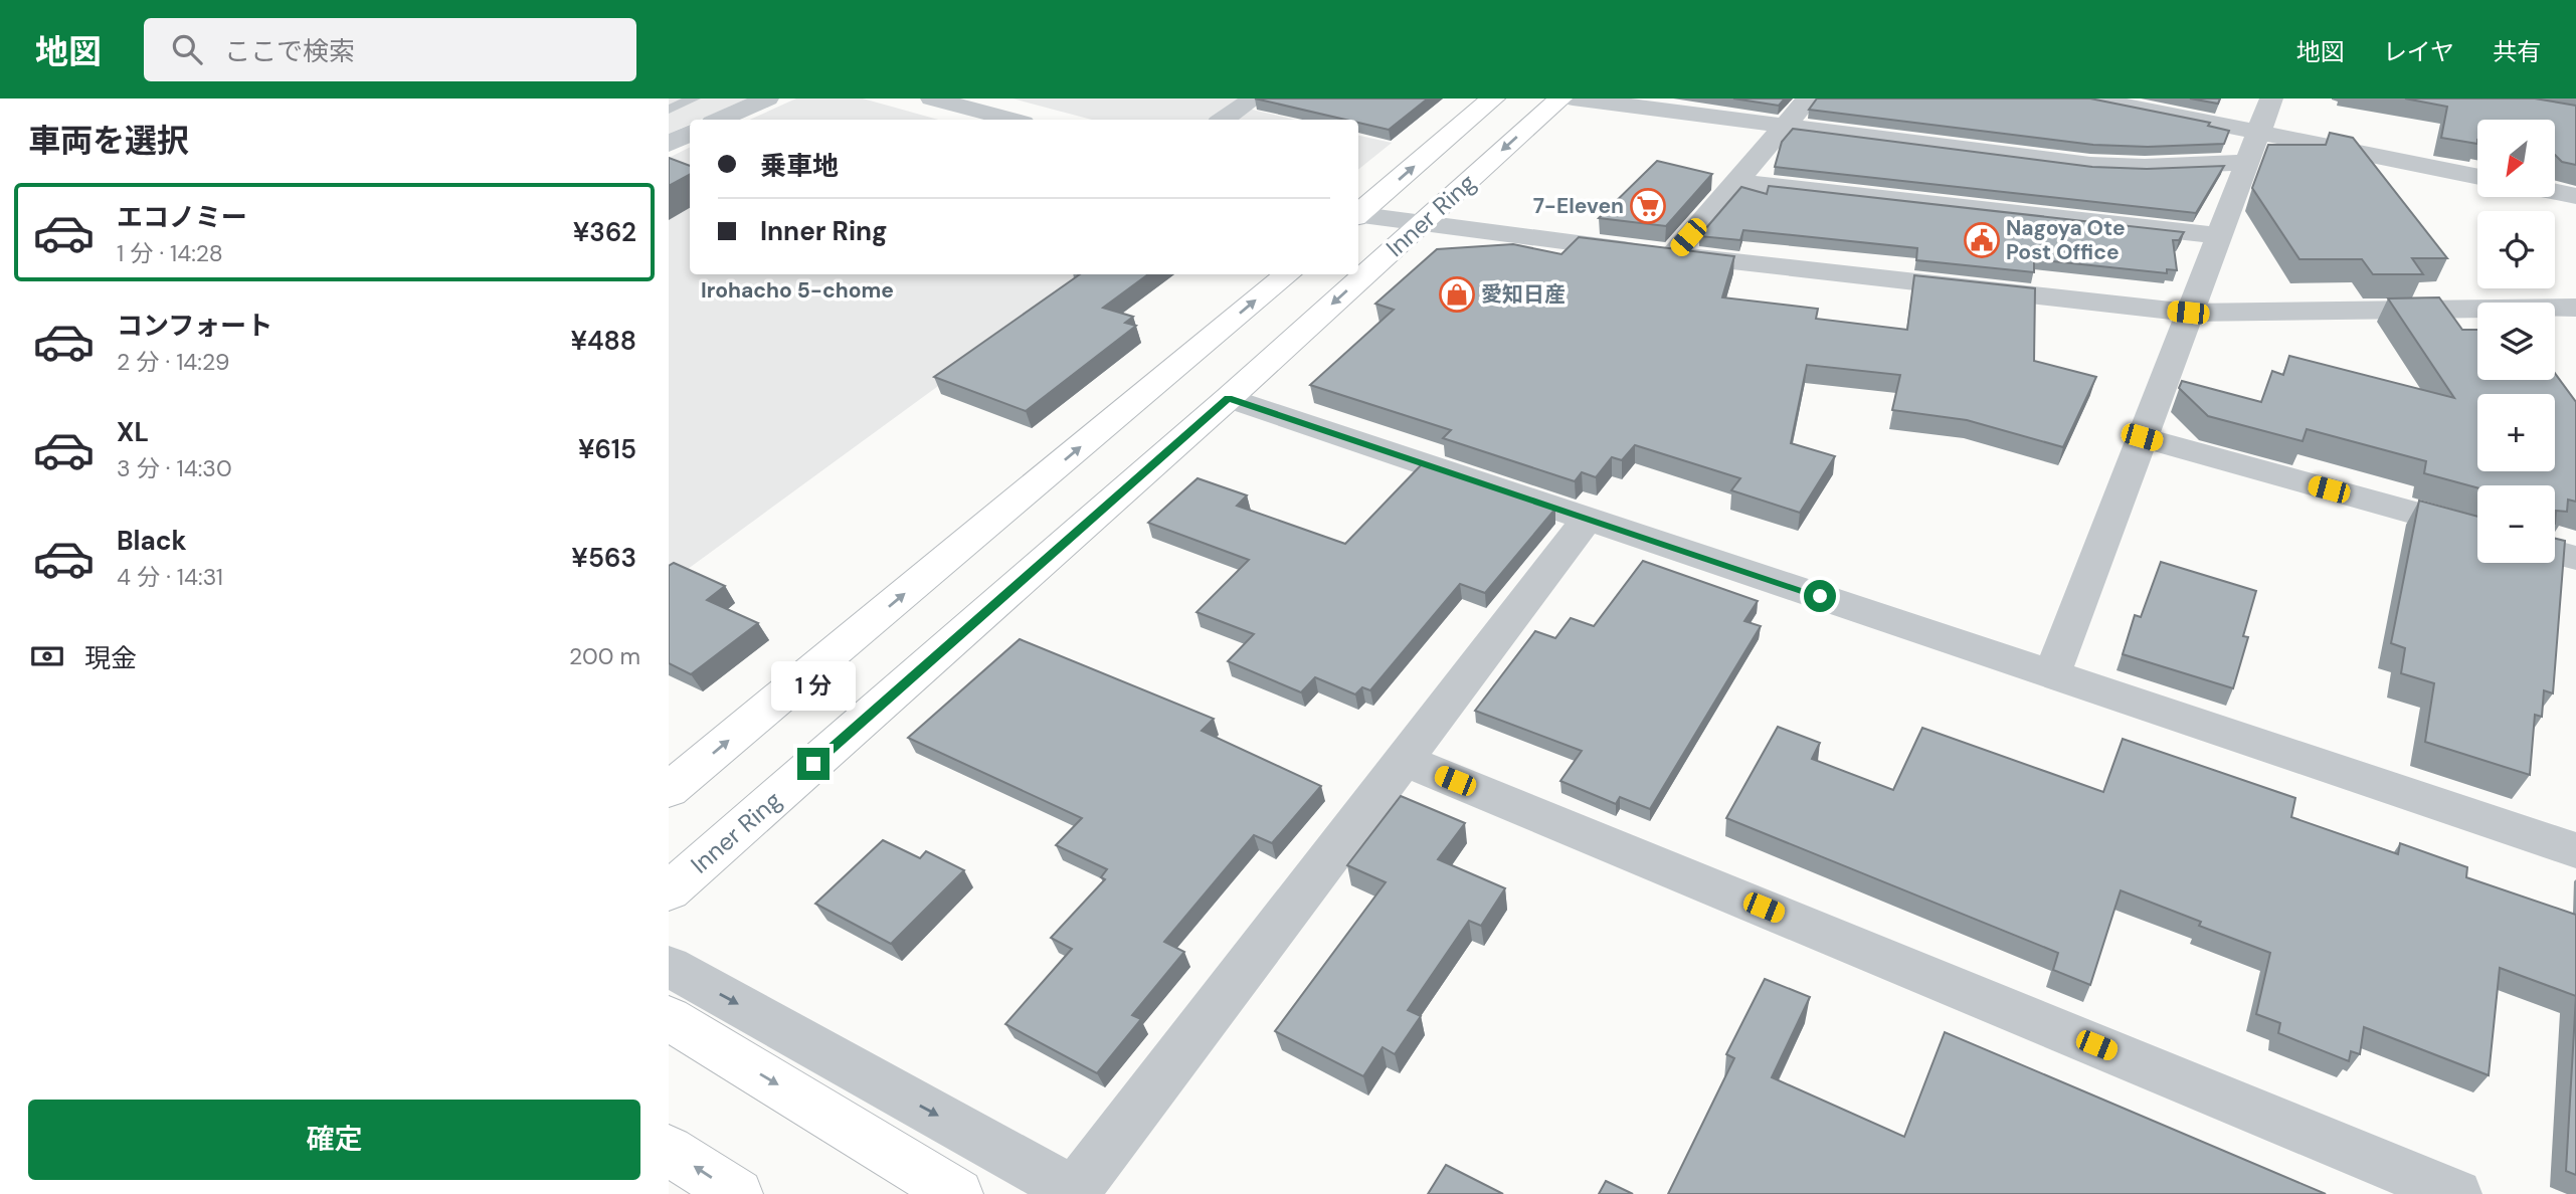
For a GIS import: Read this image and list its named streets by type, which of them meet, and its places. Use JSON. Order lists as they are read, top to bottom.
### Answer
{
  "streets": {
    "main road": ["Inner Ring"]
  },
  "districts": ["Irohacho 5-chome"],
  "places": {
    "supermarket": ["7-Eleven"],
    "public building": ["Nagoya Ote Post Office"],
    "shop": ["愛知日産"]
  },
  "north": "bottom left",
  "page": {
    "header": "地図",
    "search": "ここで検索",
    "nav": ["地図", "レイヤ", "共有"],
    "heading": "車両を選択",
    "map_buttons": ["+", "−"],
    "banner": ["乗車地", "Inner Ring"],
    "list": [
      {
        "name": "エコノミー",
        "note": "1 分 · 14:28",
        "value": "¥362"
      },
      {
        "name": "コンフォート",
        "note": "2 分 · 14:29",
        "value": "¥488"
      },
      {
        "name": "XL",
        "note": "3 分 · 14:30",
        "value": "¥615"
      },
      {
        "name": "Black",
        "note": "4 分 · 14:31",
        "value": "¥563"
      }
    ],
    "pay": ["現金", "200 m"],
    "bubble": "1 分",
    "buttons": "確定"
  }
}
